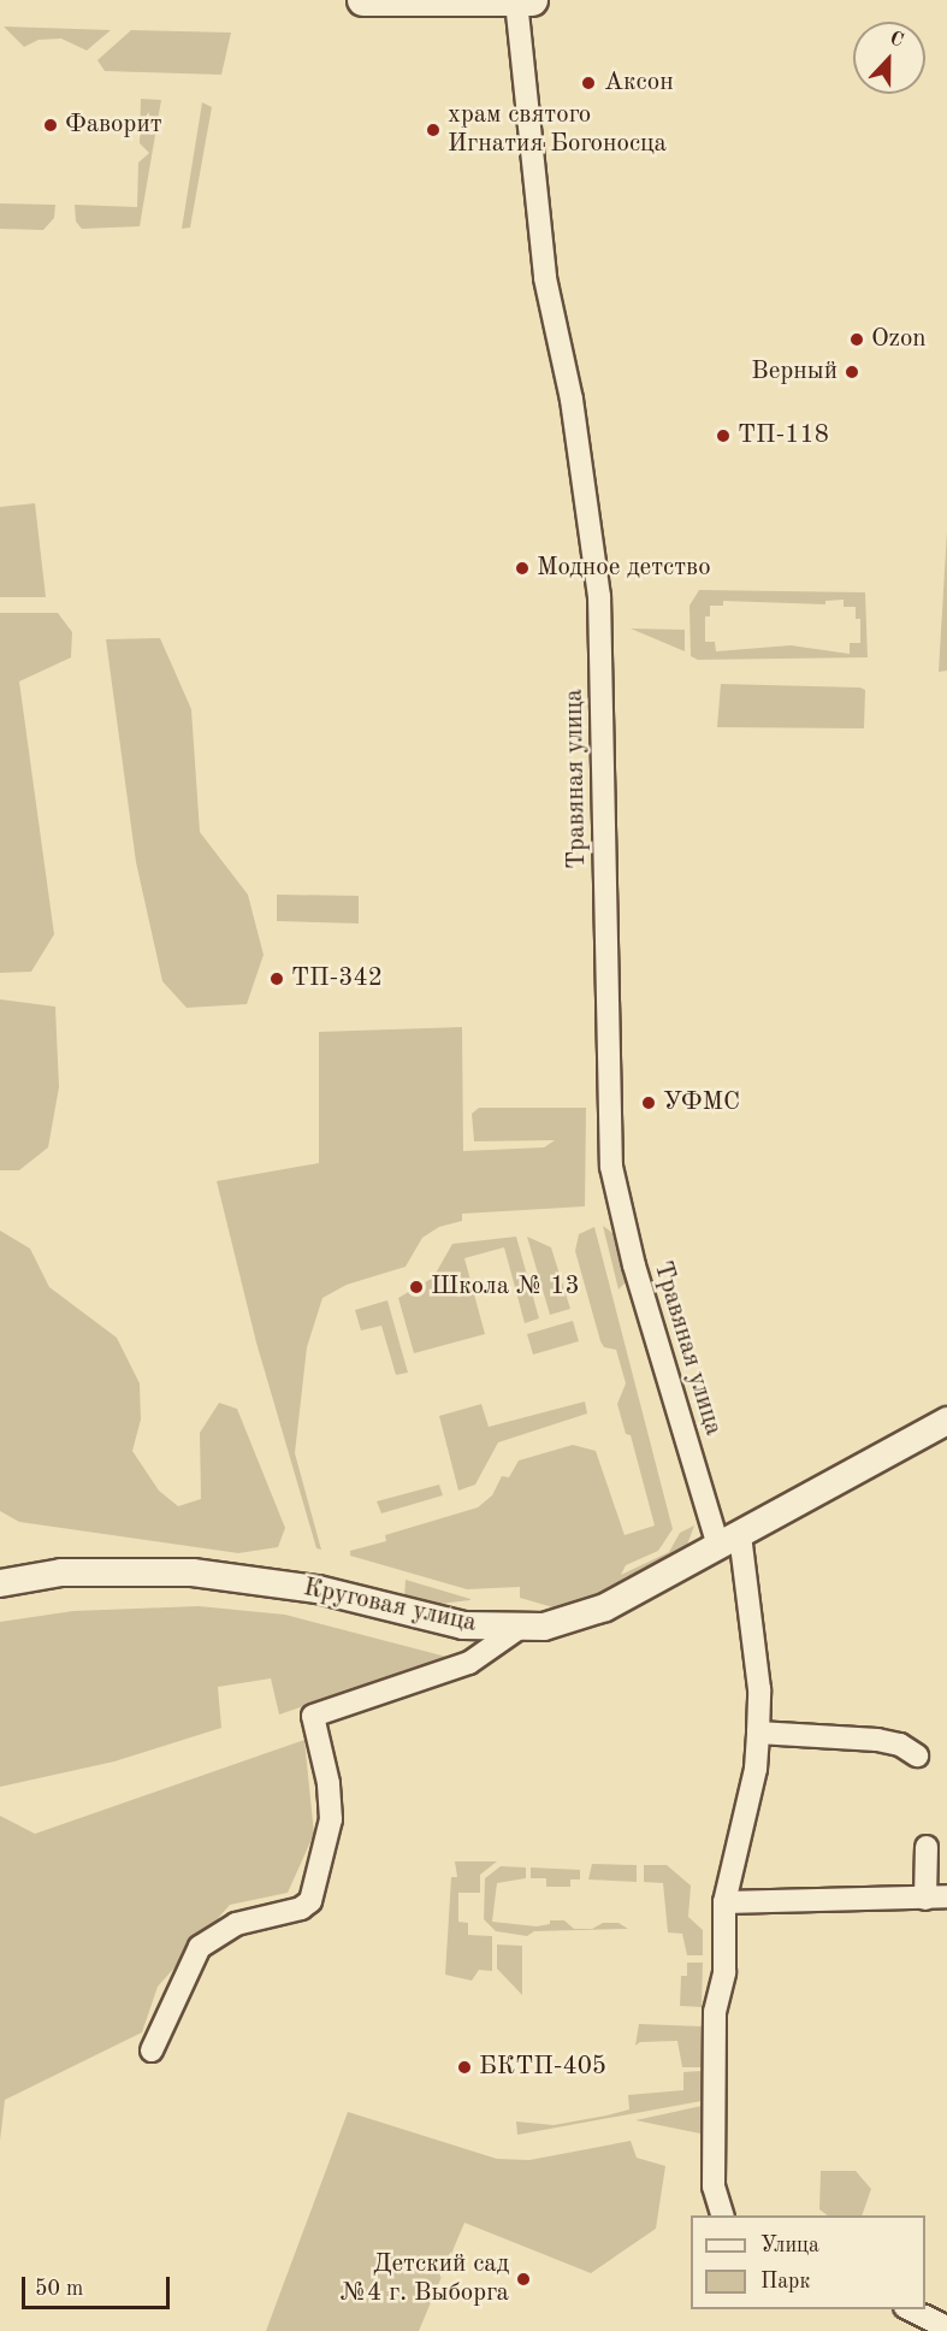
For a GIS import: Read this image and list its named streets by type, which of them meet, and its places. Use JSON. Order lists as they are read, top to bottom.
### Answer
{
  "streets": {
    "street": ["Травяная улица", "Круговая улица"]
  },
  "crossings": [
    ["Травяная улица", "Круговая улица"]
  ],
  "places": [
    "Аксон",
    "Фаворит",
    "храм святого Игнатия Богоносца",
    "Ozon",
    "Верный",
    "ТП-118",
    "Модное детство",
    "ТП-342",
    "УФМС",
    "Школа № 13",
    "БКТП-405",
    "Детский сад №4 г. Выборга"
  ],
  "legend": ["Улица", "Парк"],
  "scale_bar": "50 m",
  "north": "top"
}
